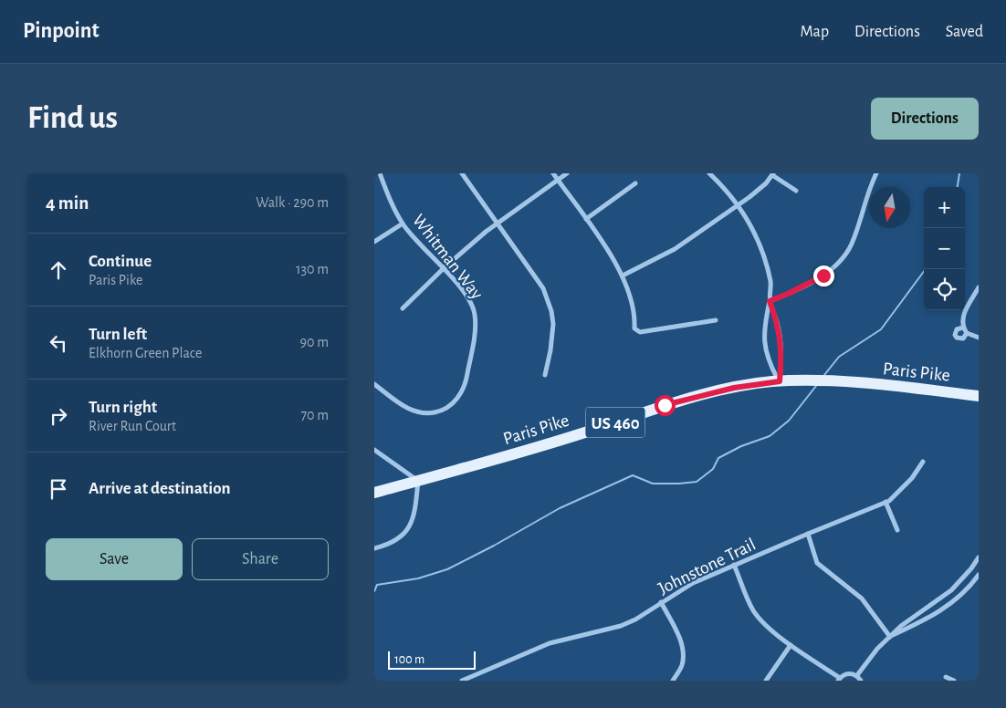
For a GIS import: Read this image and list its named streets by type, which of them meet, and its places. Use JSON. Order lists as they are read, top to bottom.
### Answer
{
  "streets": {
    "main road": ["Paris Pike", "US 460"],
    "street": ["Whitman Way", "Johnstone Trail"]
  },
  "scale_bar": "100 m",
  "north": "bottom",
  "page": {
    "header": "Pinpoint",
    "nav": ["Map", "Directions", "Saved"],
    "buttons": [
      "Directions",
      ["Save", "Share"]
    ],
    "title": "Find us",
    "heading": ["4 min", "Walk · 290 m"],
    "map_buttons": ["+", "−"],
    "list": [
      ["Continue", "Paris Pike", "130 m"],
      ["Turn left", "Elkhorn Green Place", "90 m"],
      ["Turn right", "River Run Court", "70 m"],
      "Arrive at destination"
    ],
    "scale": "100 m"
  }
}
